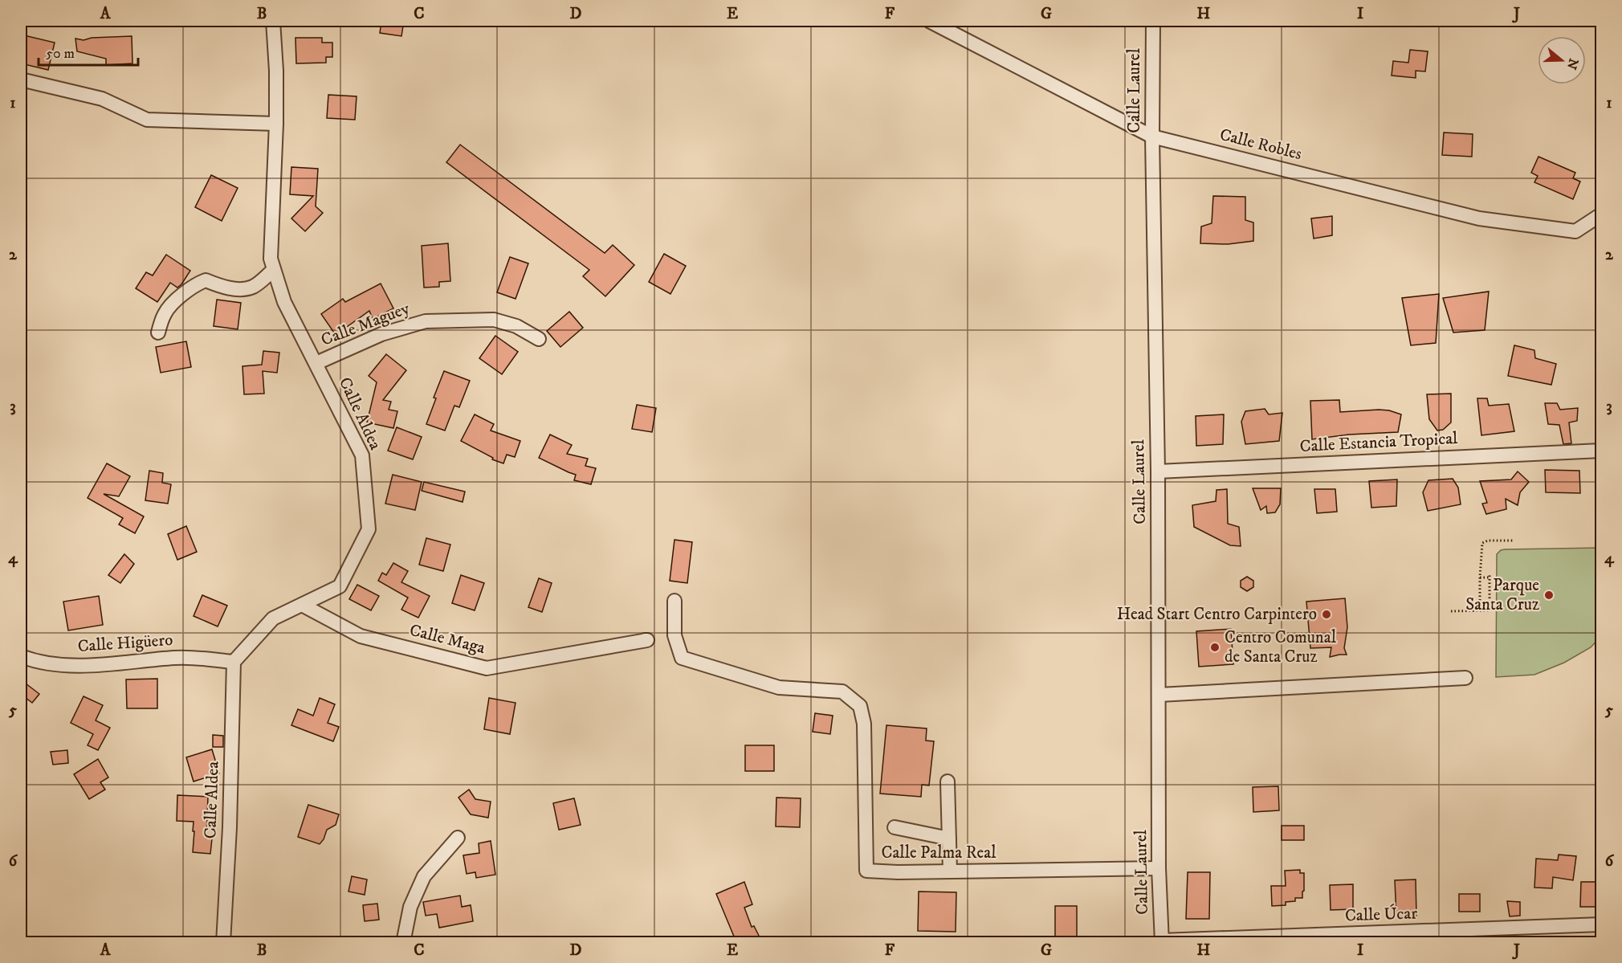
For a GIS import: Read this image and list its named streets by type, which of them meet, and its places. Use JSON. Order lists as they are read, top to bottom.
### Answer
{
  "streets": {
    "street": [
      "Calle Laurel",
      "Calle Robles",
      "Calle Maguey",
      "Calle Aldea",
      "Calle Estancia Tropical",
      "Calle Maga",
      "Calle Higüero",
      "Calle Palma Real",
      "Calle Úcar"
    ]
  },
  "crossings": [
    ["Calle Laurel", "Calle Robles"],
    ["Calle Laurel", "Calle Estancia Tropical"],
    ["Calle Laurel", "Calle Palma Real"],
    ["Calle Laurel", "Calle Úcar"],
    ["Calle Maguey", "Calle Aldea"],
    ["Calle Aldea", "Calle Maga"],
    ["Calle Aldea", "Calle Higüero"]
  ],
  "places": ["Parque Santa Cruz", "Head Start Centro Carpintero", "Centro Comunal de Santa Cruz"],
  "scale_bar": "50 m",
  "north": "right",
  "grid": {
    "columns": [
      "A",
      "B",
      "C",
      "D",
      "E",
      "F",
      "G",
      "H",
      "I",
      "J"
    ],
    "rows": [
      "1",
      "2",
      "3",
      "4",
      "5",
      "6"
    ]
  }
}
